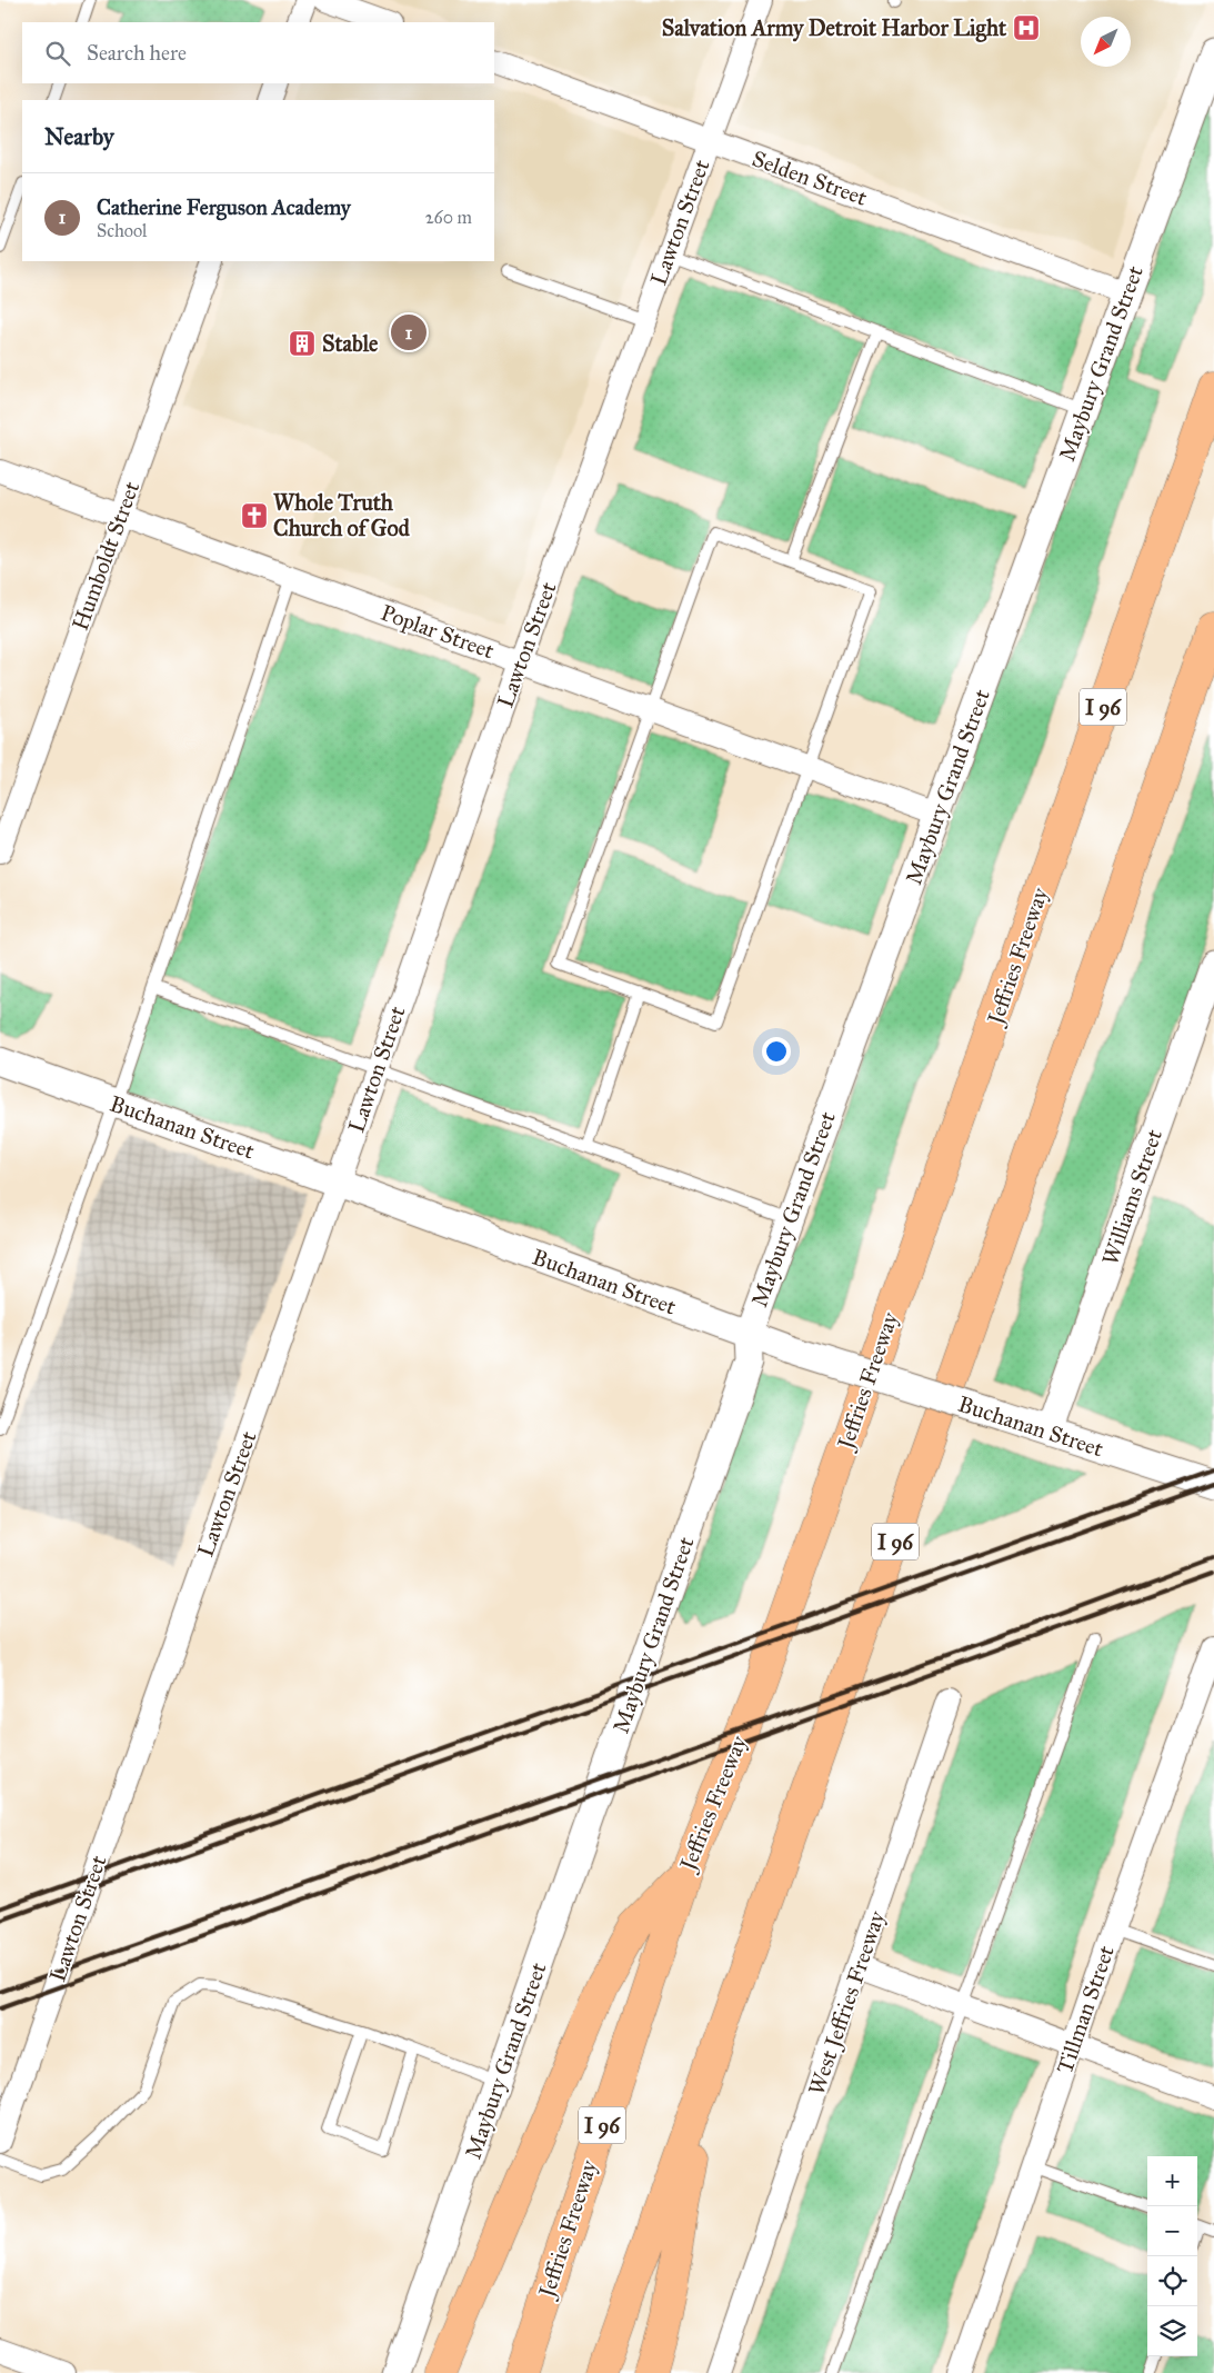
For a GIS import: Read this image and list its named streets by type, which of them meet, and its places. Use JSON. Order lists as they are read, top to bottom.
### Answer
{
  "streets": {
    "highway": ["I 96", "Jeffries Freeway"],
    "street": [
      "Selden Street",
      "Lawton Street",
      "Maybury Grand Street",
      "Humboldt Street",
      "Poplar Street",
      "Buchanan Street",
      "Williams Street",
      "West Jeffries Freeway",
      "Tillman Street"
    ]
  },
  "crossings": [
    ["Selden Street", "Lawton Street"],
    ["Selden Street", "Maybury Grand Street"],
    ["Lawton Street", "Poplar Street"],
    ["Lawton Street", "Buchanan Street"],
    ["Maybury Grand Street", "Poplar Street"],
    ["Maybury Grand Street", "Buchanan Street"],
    ["Humboldt Street", "Poplar Street"],
    ["Buchanan Street", "Williams Street"]
  ],
  "places": {
    "hospital": ["Salvation Army Detroit Harbor Light"],
    "building": ["Stable"],
    "church": ["Whole Truth Church of God"]
  },
  "north": "bottom left",
  "page": {
    "search": "Search here",
    "heading": "Nearby",
    "list": [
      {
        "mark": "1",
        "name": "Catherine Ferguson Academy",
        "note": "School",
        "value": "260 m"
      }
    ],
    "pins": "1",
    "map_buttons": ["+", "−"]
  }
}
